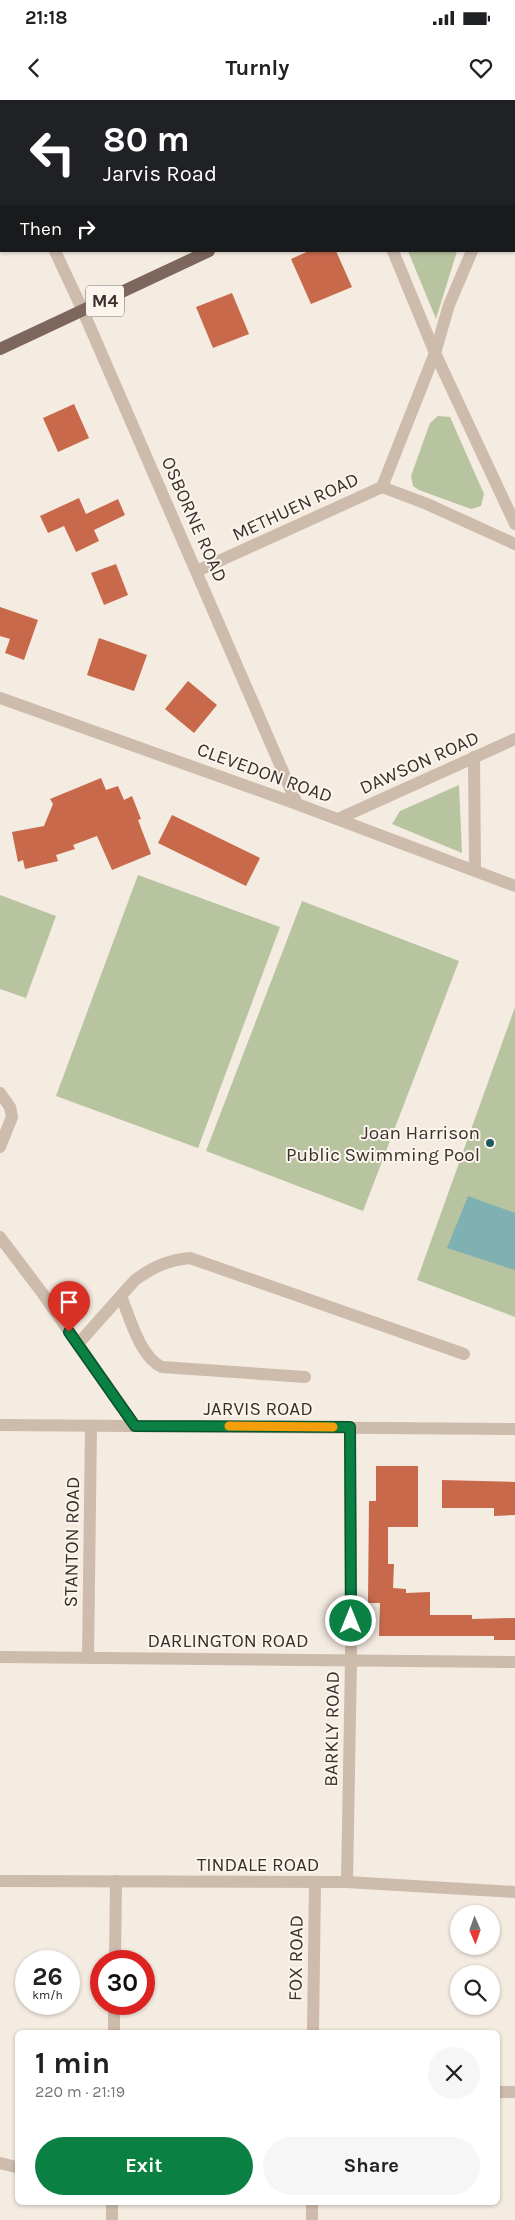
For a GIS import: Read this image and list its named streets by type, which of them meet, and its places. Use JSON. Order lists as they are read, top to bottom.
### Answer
{
  "streets": {
    "main road": ["M4"],
    "street": [
      "METHUEN ROAD",
      "OSBORNE ROAD",
      "DAWSON ROAD",
      "CLEVEDON ROAD",
      "JARVIS ROAD",
      "STANTON ROAD",
      "DARLINGTON ROAD",
      "BARKLY ROAD",
      "TINDALE ROAD",
      "FOX ROAD"
    ]
  },
  "crossings": [
    ["M4", "OSBORNE ROAD"],
    ["METHUEN ROAD", "OSBORNE ROAD"],
    ["OSBORNE ROAD", "CLEVEDON ROAD"],
    ["DAWSON ROAD", "CLEVEDON ROAD"],
    ["JARVIS ROAD", "STANTON ROAD"],
    ["JARVIS ROAD", "BARKLY ROAD"],
    ["STANTON ROAD", "DARLINGTON ROAD"],
    ["DARLINGTON ROAD", "BARKLY ROAD"],
    ["BARKLY ROAD", "TINDALE ROAD"],
    ["TINDALE ROAD", "FOX ROAD"]
  ],
  "places": ["Joan Harrison Public Swimming Pool"],
  "north": "bottom",
  "page": {
    "status": "21:18",
    "header": "Turnly",
    "turn": ["80 m", "Jarvis Road"],
    "then": "Then",
    "speed": "26 km/h",
    "limit": "30",
    "heading": ["1 min", "220 m · 21:19"],
    "buttons": ["Exit", "Share"]
  }
}
